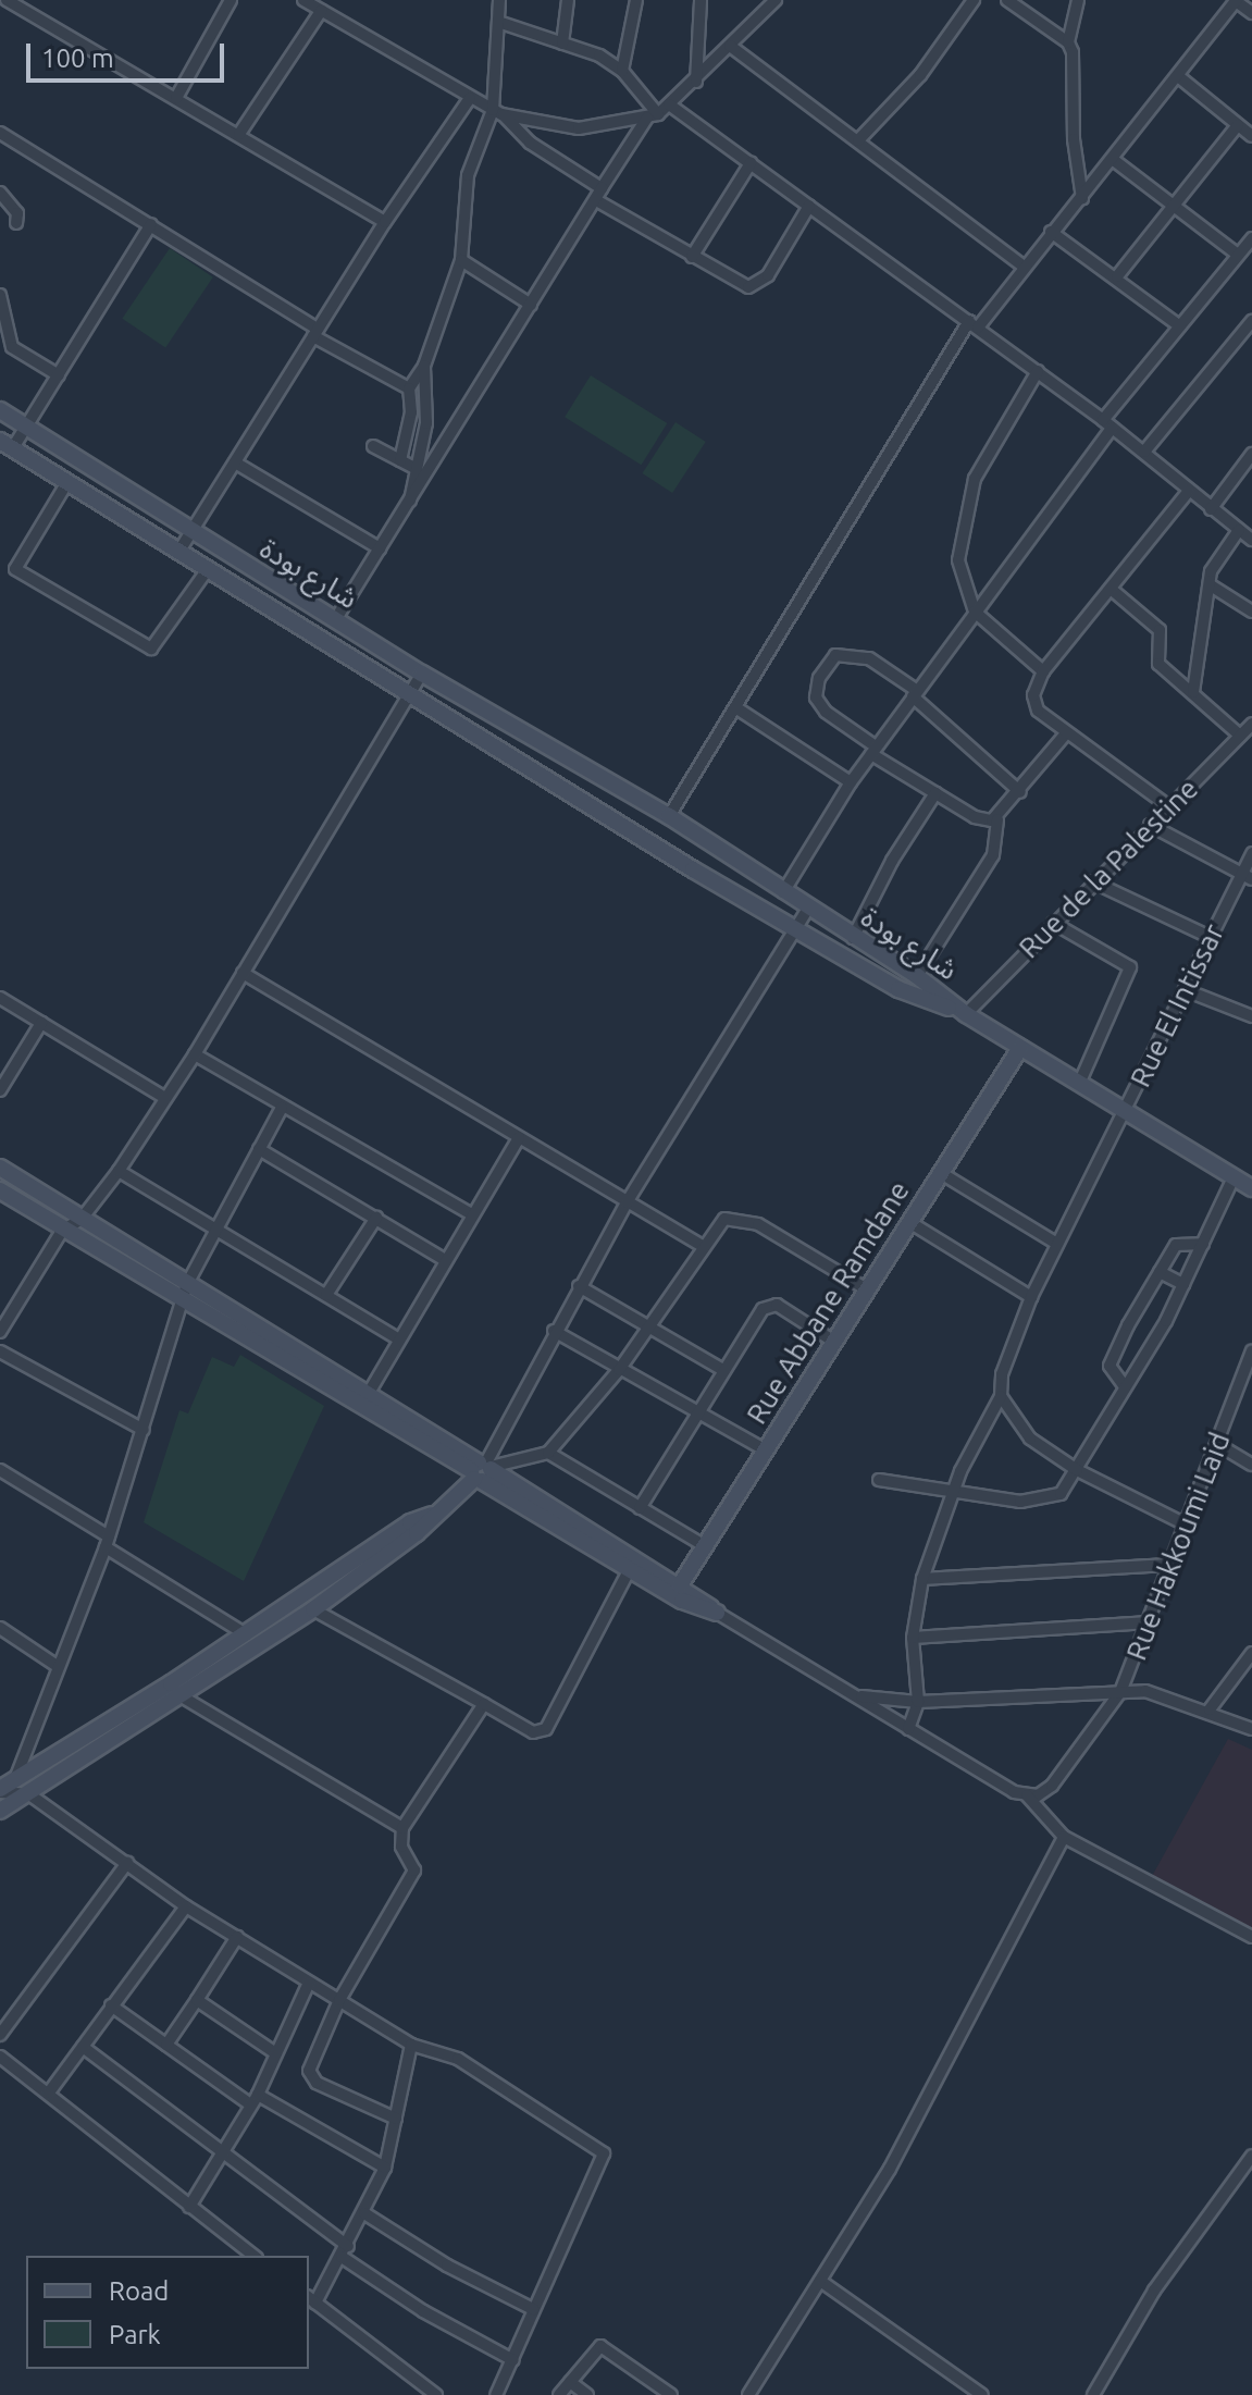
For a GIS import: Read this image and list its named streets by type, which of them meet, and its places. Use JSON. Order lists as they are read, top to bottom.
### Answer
{
  "streets": {
    "street": [
      "شارع بودة",
      "Rue de la Palestine",
      "Rue El Intissar",
      "Rue Abbane Ramdane",
      "Rue Hakkoumi Laid"
    ]
  },
  "crossings": [
    ["شارع بودة", "Rue de la Palestine"]
  ],
  "legend": ["Road", "Park"],
  "scale_bar": "100 m"
}
